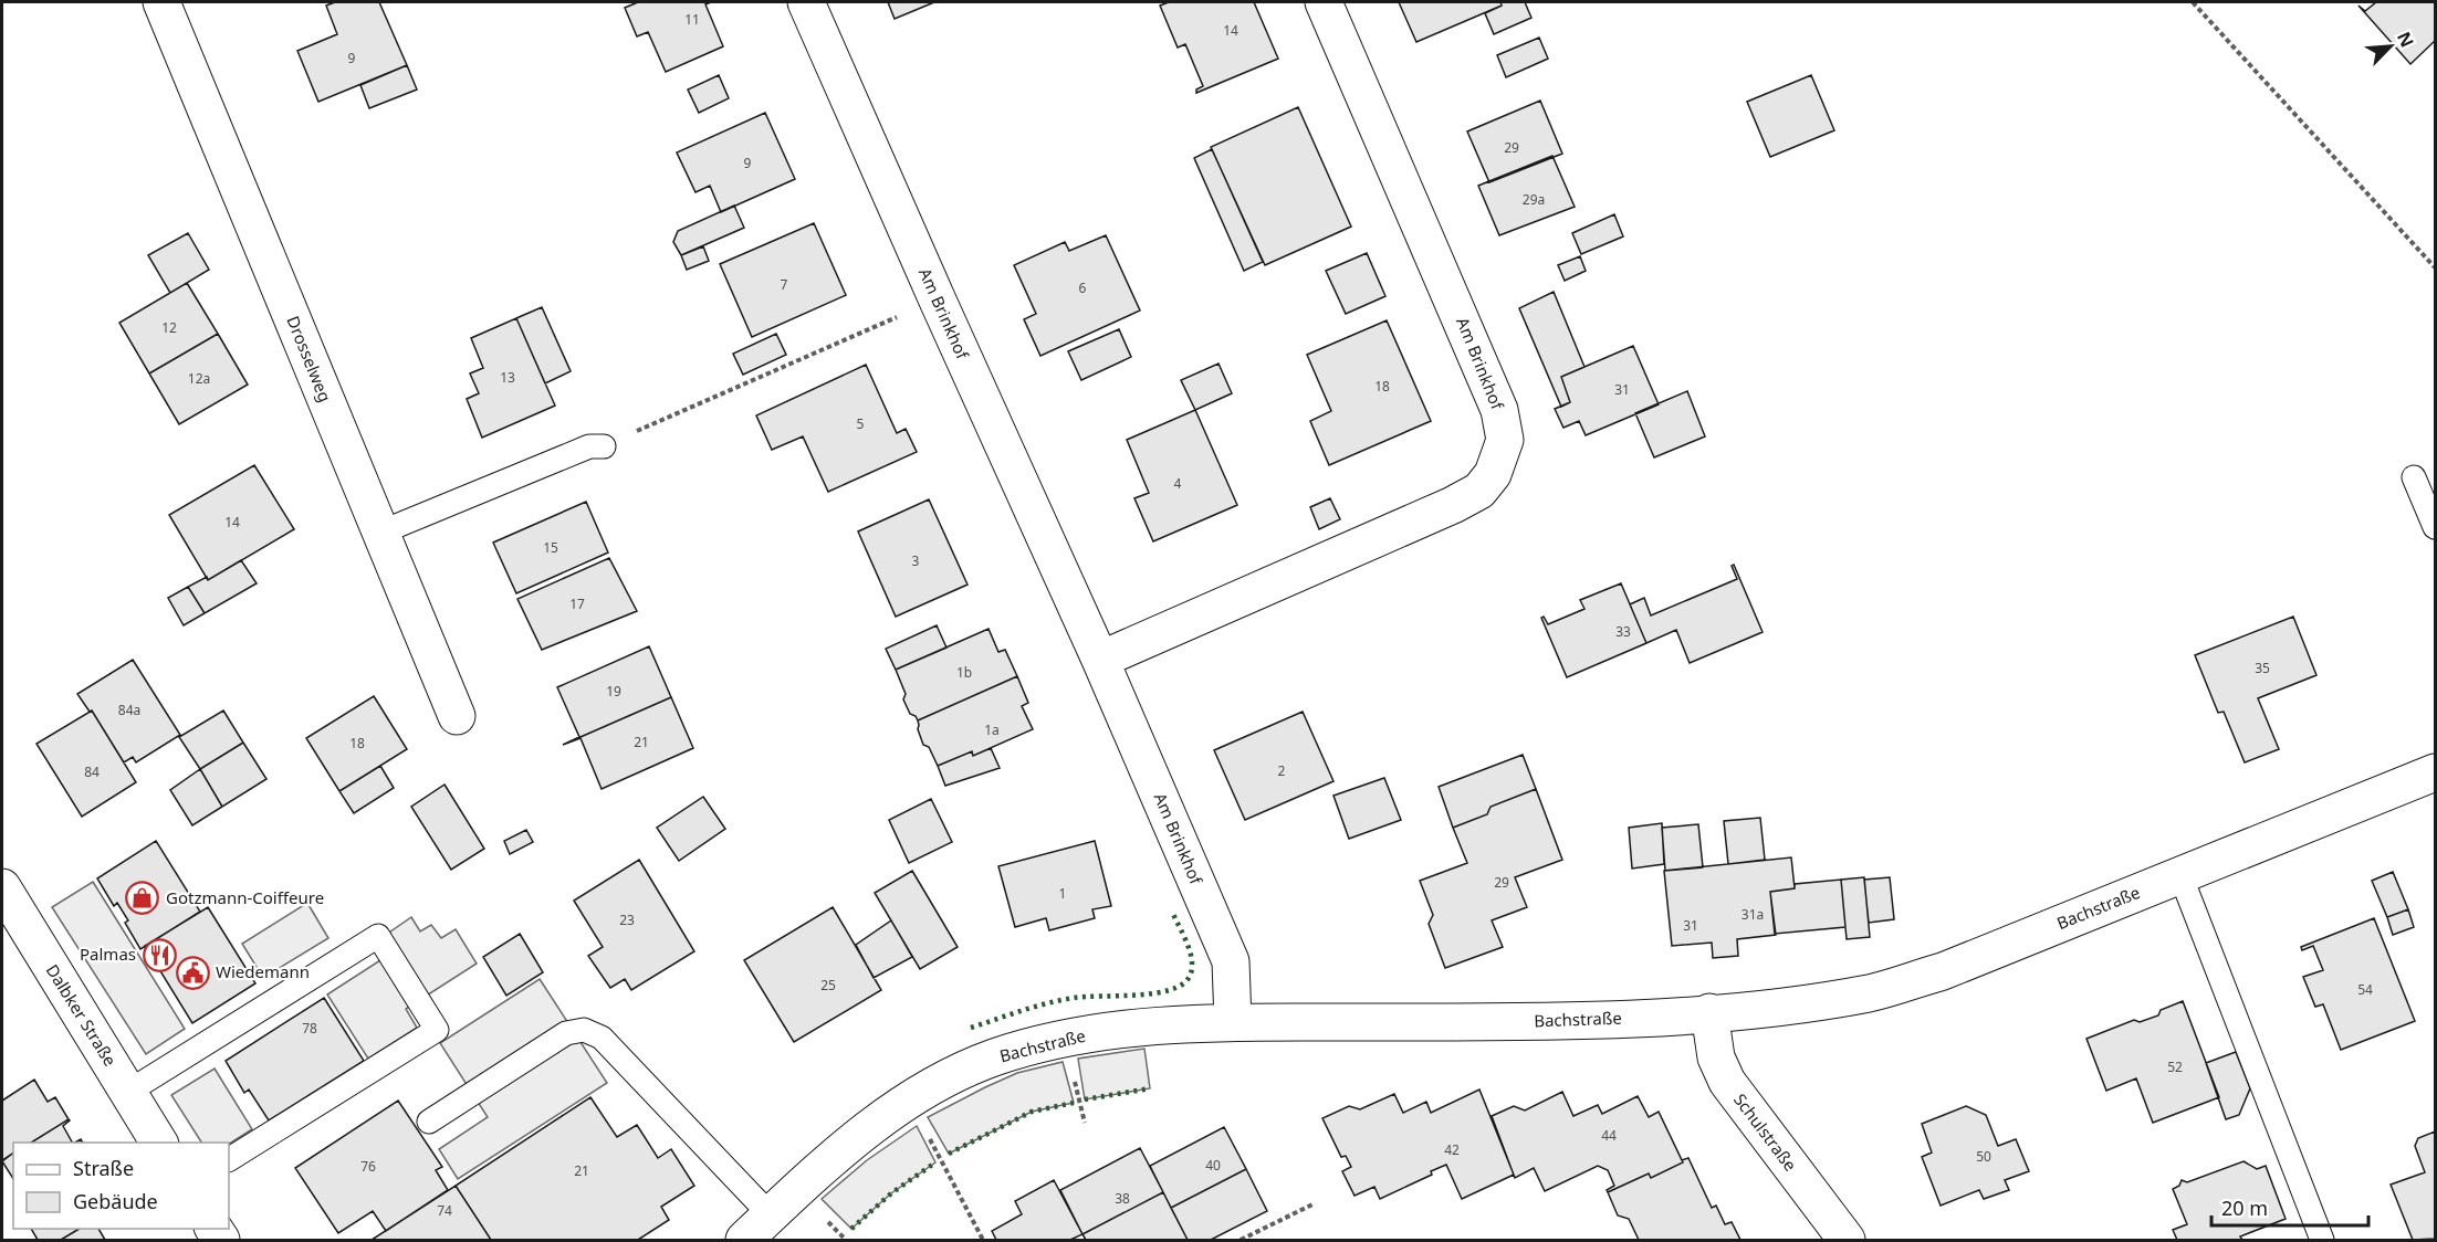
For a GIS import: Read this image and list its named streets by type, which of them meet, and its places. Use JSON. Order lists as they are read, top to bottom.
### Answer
{
  "streets": {
    "street": [
      "Am Brinkhof",
      "Drosselweg",
      "Bachstraße",
      "Dalbker Straße",
      "Schulstraße"
    ]
  },
  "crossings": [
    ["Am Brinkhof", "Bachstraße"],
    ["Bachstraße", "Schulstraße"]
  ],
  "places": {
    "shop": ["Gotzmann-Coiffeure"],
    "restaurant": ["Palmas"],
    "public building": ["Wiedemann"]
  },
  "house_numbers": [
    "11",
    "14",
    "9",
    "29",
    "9",
    "29a",
    "7",
    "6",
    "12",
    "13",
    "12a",
    "18",
    "31",
    "5",
    "4",
    "14",
    "15",
    "3",
    "17",
    "33",
    "35",
    "1b",
    "19",
    "84a",
    "1a",
    "21",
    "18",
    "2",
    "84",
    "29",
    "1",
    "31a",
    "23",
    "31",
    "25",
    "54",
    "78",
    "52",
    "44",
    "42",
    "50",
    "40",
    "76",
    "21",
    "38",
    "74"
  ],
  "legend": ["Straße", "Gebäude"],
  "scale_bar": "20 m",
  "north": "top right"
}
